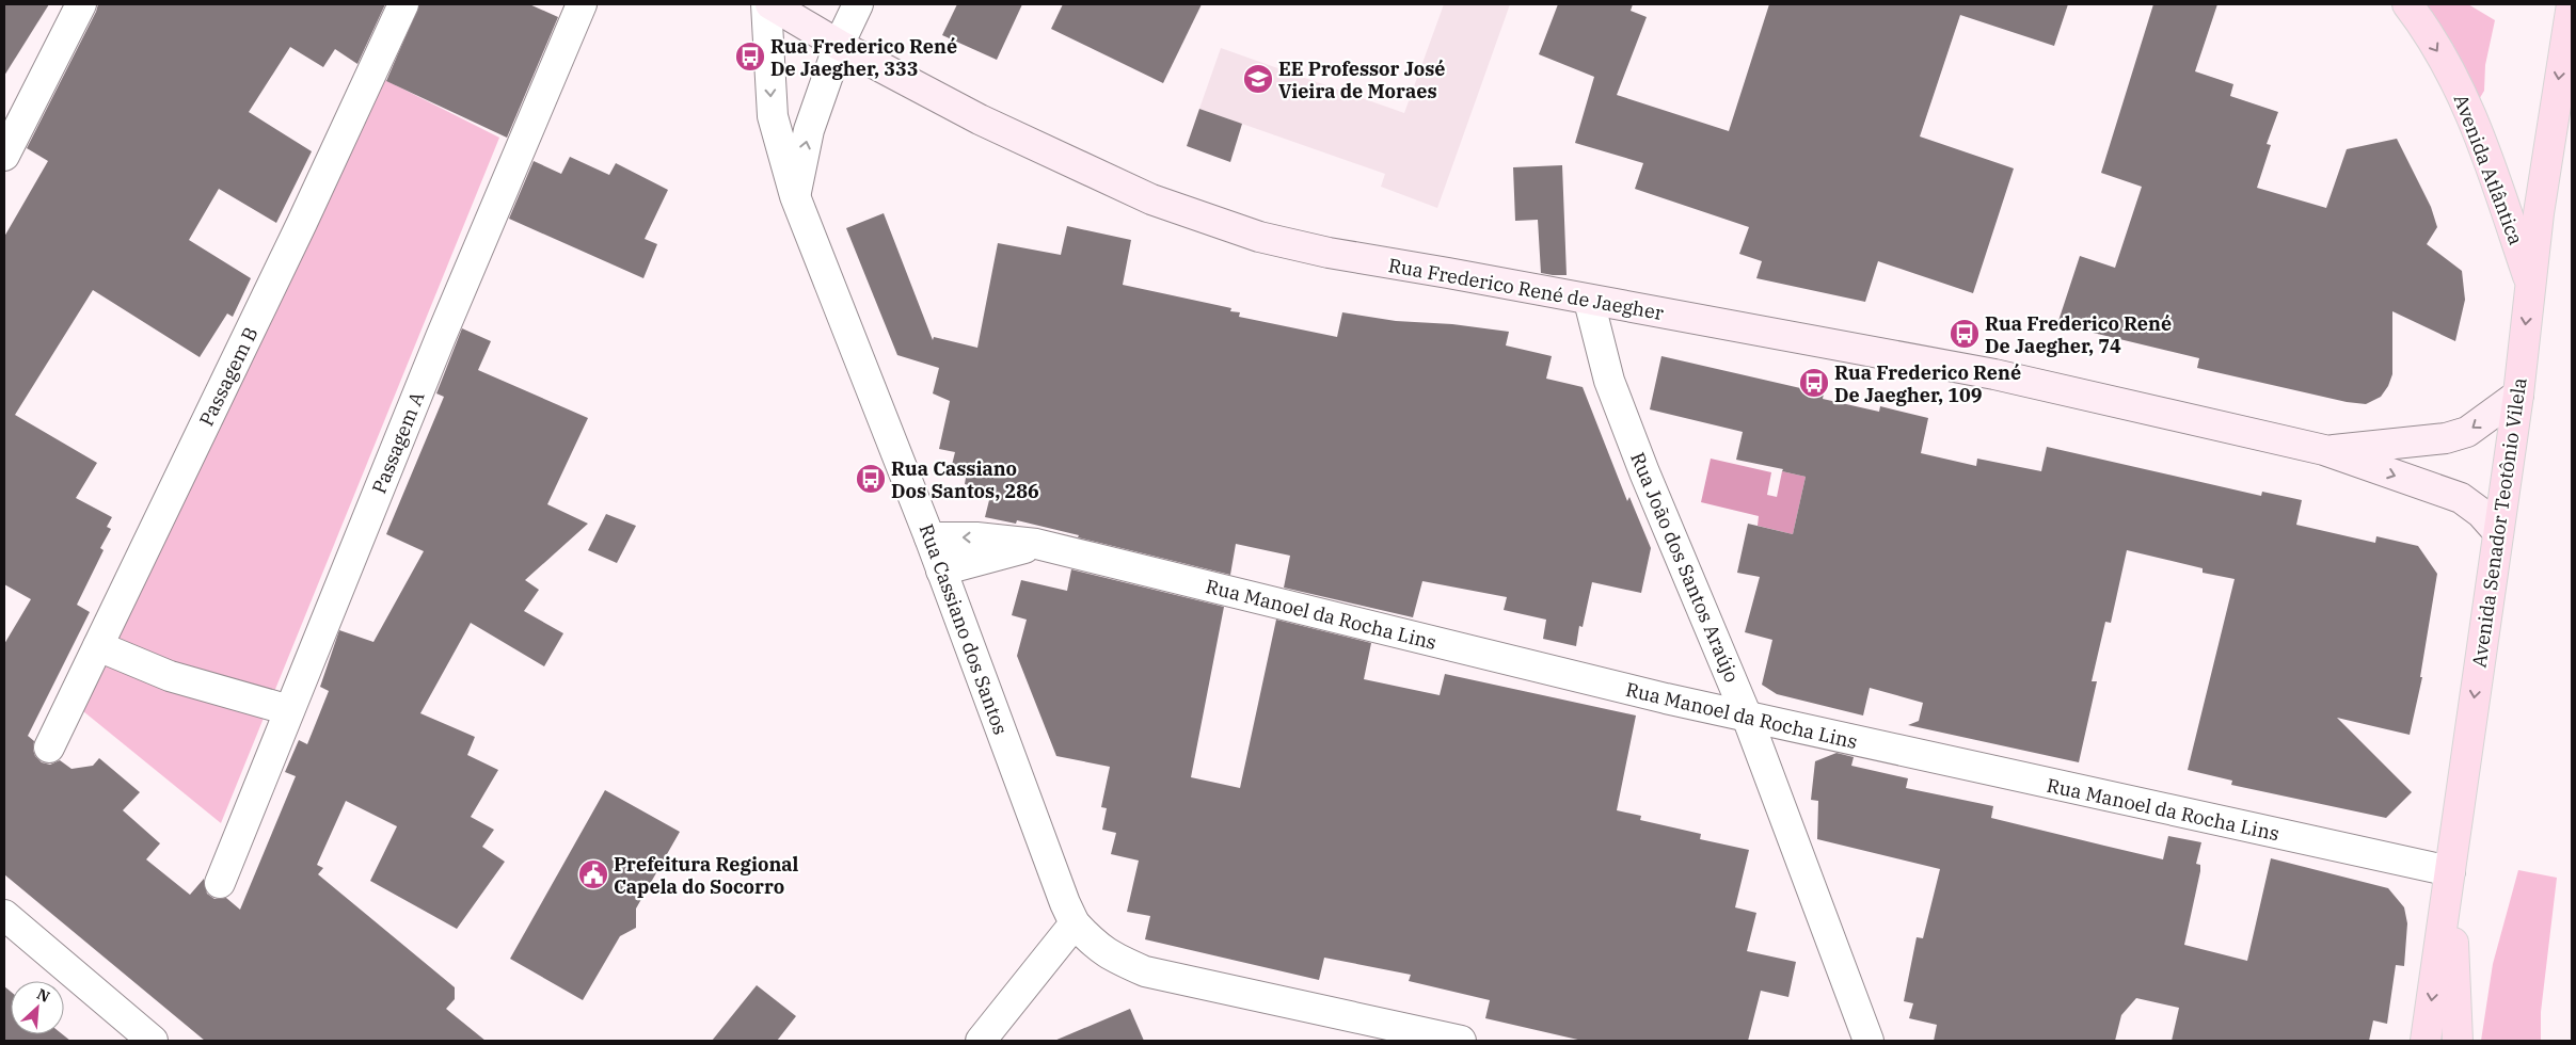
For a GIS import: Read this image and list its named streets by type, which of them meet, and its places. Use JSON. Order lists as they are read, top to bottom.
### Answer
{
  "streets": {
    "main road": ["Avenida Atlântica", "Rua Frederico René de Jaegher", "Avenida Senador Teotônio Vilela"],
    "street": [
      "Passagem B",
      "Passagem A",
      "Rua João dos Santos Araújo",
      "Rua Manoel da Rocha Lins",
      "Rua Cassiano dos Santos"
    ]
  },
  "crossings": [
    ["Avenida Atlântica", "Avenida Senador Teotônio Vilela"],
    ["Rua Frederico René de Jaegher", "Avenida Senador Teotônio Vilela"],
    ["Rua Frederico René de Jaegher", "Rua João dos Santos Araújo"],
    ["Avenida Senador Teotônio Vilela", "Rua Manoel da Rocha Lins"],
    ["Rua João dos Santos Araújo", "Rua Manoel da Rocha Lins"],
    ["Rua Manoel da Rocha Lins", "Rua Cassiano dos Santos"]
  ],
  "one_way": ["Avenida Atlântica", "Avenida Senador Teotônio Vilela"],
  "places": {
    "bus stop": [
      "Rua Frederico René De Jaegher, 333",
      "Rua Frederico René De Jaegher, 74",
      "Rua Frederico René De Jaegher, 109",
      "Rua Cassiano Dos Santos, 286"
    ],
    "school or university": ["EE Professor José Vieira de Moraes"],
    "public building": ["Prefeitura Regional Capela do Socorro"]
  },
  "north": "top right"
}
